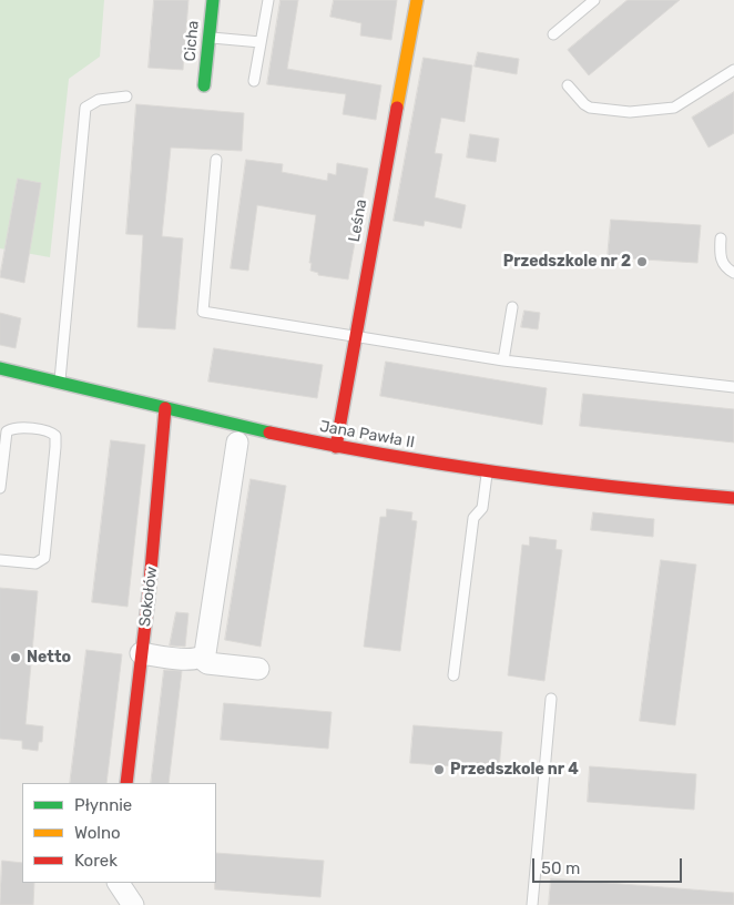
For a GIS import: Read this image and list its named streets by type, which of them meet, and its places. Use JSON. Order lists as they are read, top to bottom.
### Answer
{
  "streets": {
    "street": [
      "Cicha",
      "Leśna",
      "Jana Pawła II",
      "Sokołów"
    ]
  },
  "crossings": [
    ["Leśna", "Jana Pawła II"],
    ["Jana Pawła II", "Sokołów"]
  ],
  "places": ["Przedszkole nr 2", "Netto", "Przedszkole nr 4"],
  "legend": ["Płynnie", "Wolno", "Korek"],
  "scale_bar": "50 m"
}
